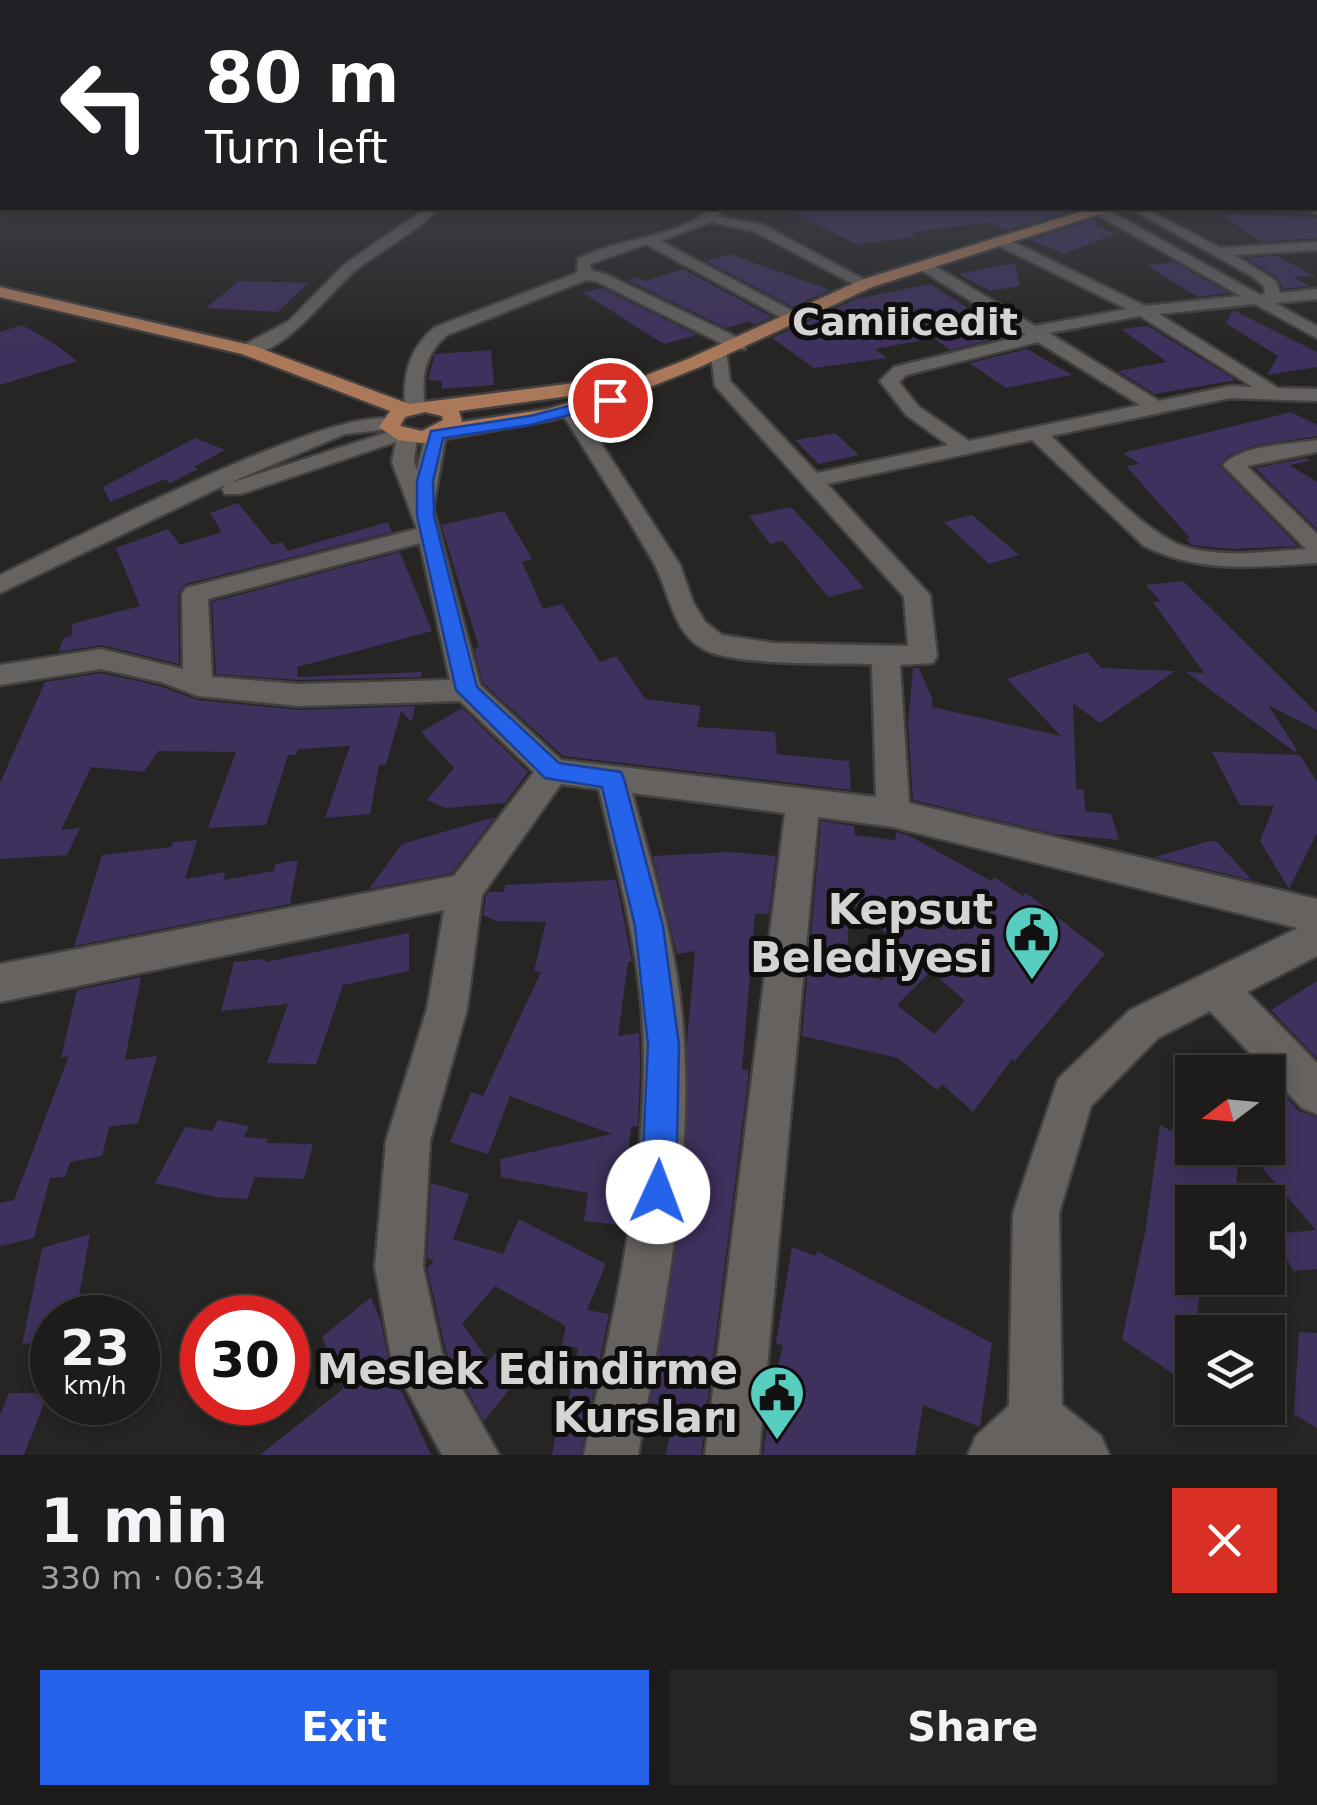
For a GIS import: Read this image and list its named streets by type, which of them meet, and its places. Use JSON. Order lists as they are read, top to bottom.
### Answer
{
  "districts": ["Camiicedit"],
  "places": {
    "public building": ["Kepsut Belediyesi", "Meslek Edindirme Kursları"]
  },
  "north": "left",
  "page": {
    "turn": ["80 m", "Turn left"],
    "speed": "23 km/h",
    "limit": "30",
    "heading": ["1 min", "330 m · 06:34"],
    "buttons": ["Exit", "Share"]
  }
}
